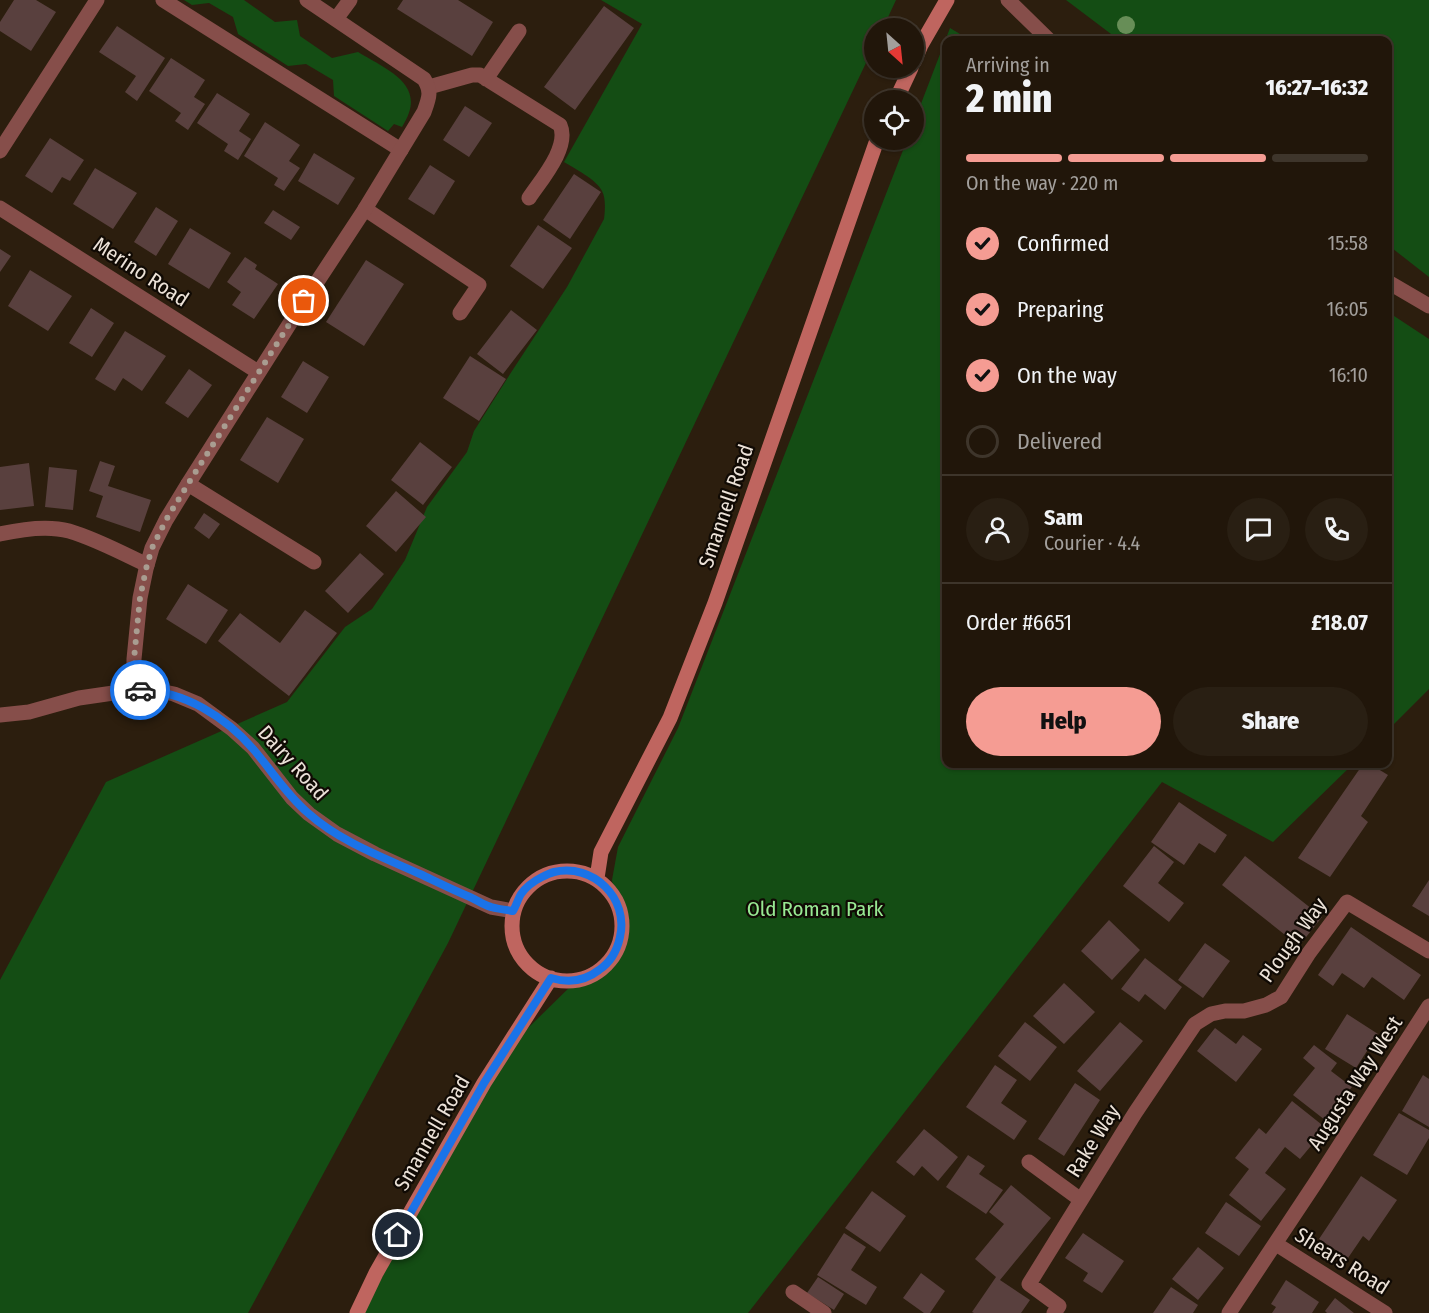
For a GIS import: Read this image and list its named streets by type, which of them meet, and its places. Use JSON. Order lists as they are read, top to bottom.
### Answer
{
  "streets": {
    "street": [
      "Merino Road",
      "Smannell Road",
      "Dairy Road",
      "Plough Way",
      "Augusta Way West",
      "Rake Way",
      "Shears Road"
    ]
  },
  "crossings": [
    ["Smannell Road", "Dairy Road"],
    ["Plough Way", "Rake Way"],
    ["Augusta Way West", "Shears Road"]
  ],
  "parks": ["Old Roman Park"],
  "north": "bottom right",
  "page": {
    "heading": ["2 min", "Arriving in", "16:27–16:32"],
    "panel": [
      "Sam",
      "Courier · 4.4",
      "Order #6651",
      "£18.07"
    ],
    "bar": "On the way · 220 m",
    "list": [
      ["Confirmed", "15:58"],
      ["Preparing", "16:05"],
      ["On the way", "16:10"],
      "Delivered"
    ],
    "buttons": ["Help", "Share"]
  }
}
